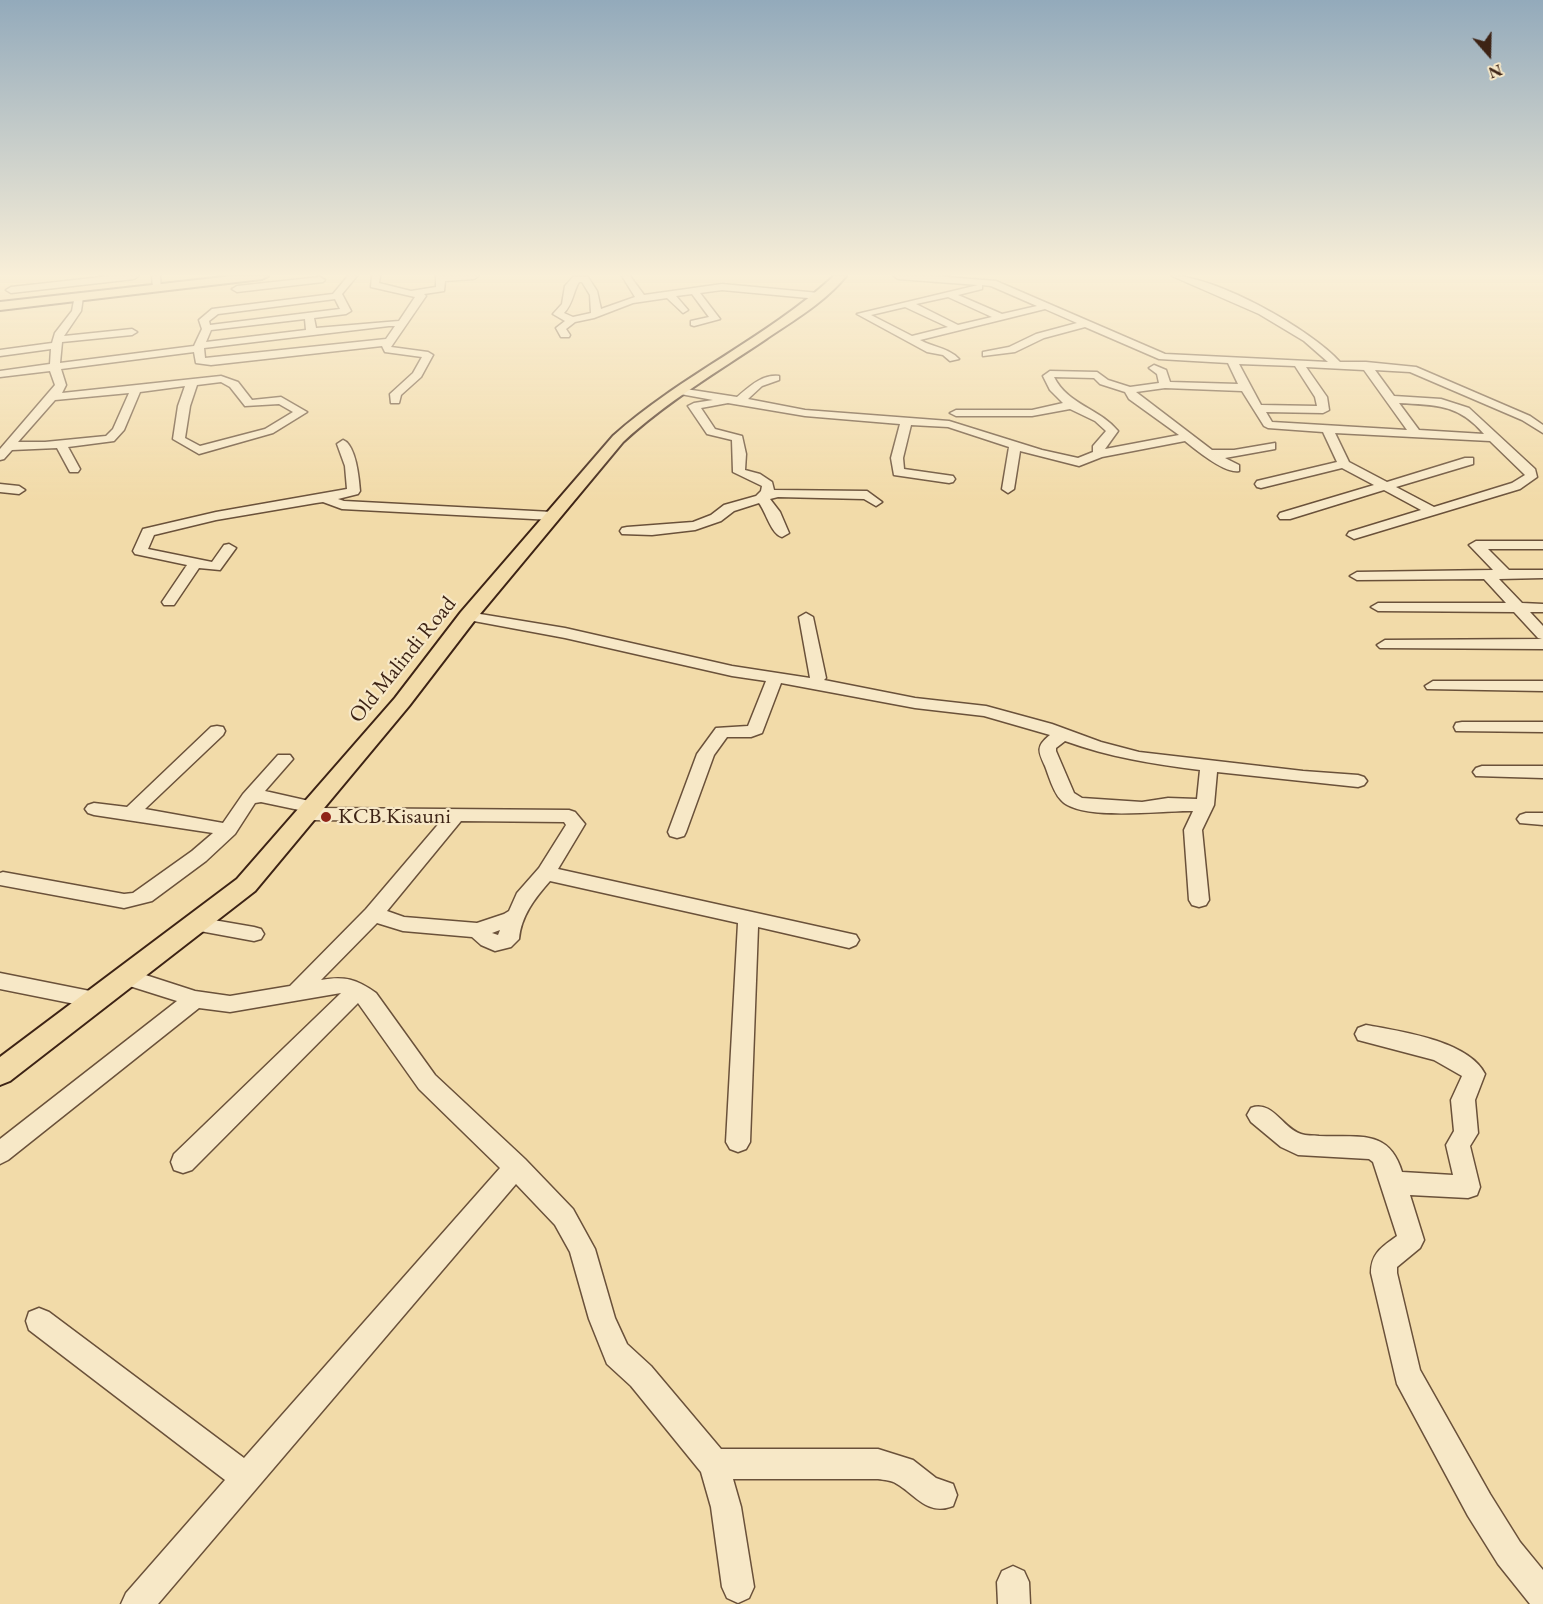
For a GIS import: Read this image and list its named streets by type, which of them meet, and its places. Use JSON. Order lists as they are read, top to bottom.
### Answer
{
  "streets": {
    "main road": ["Old Malindi Road"]
  },
  "places": ["KCB Kisauni"],
  "north": "bottom"
}
